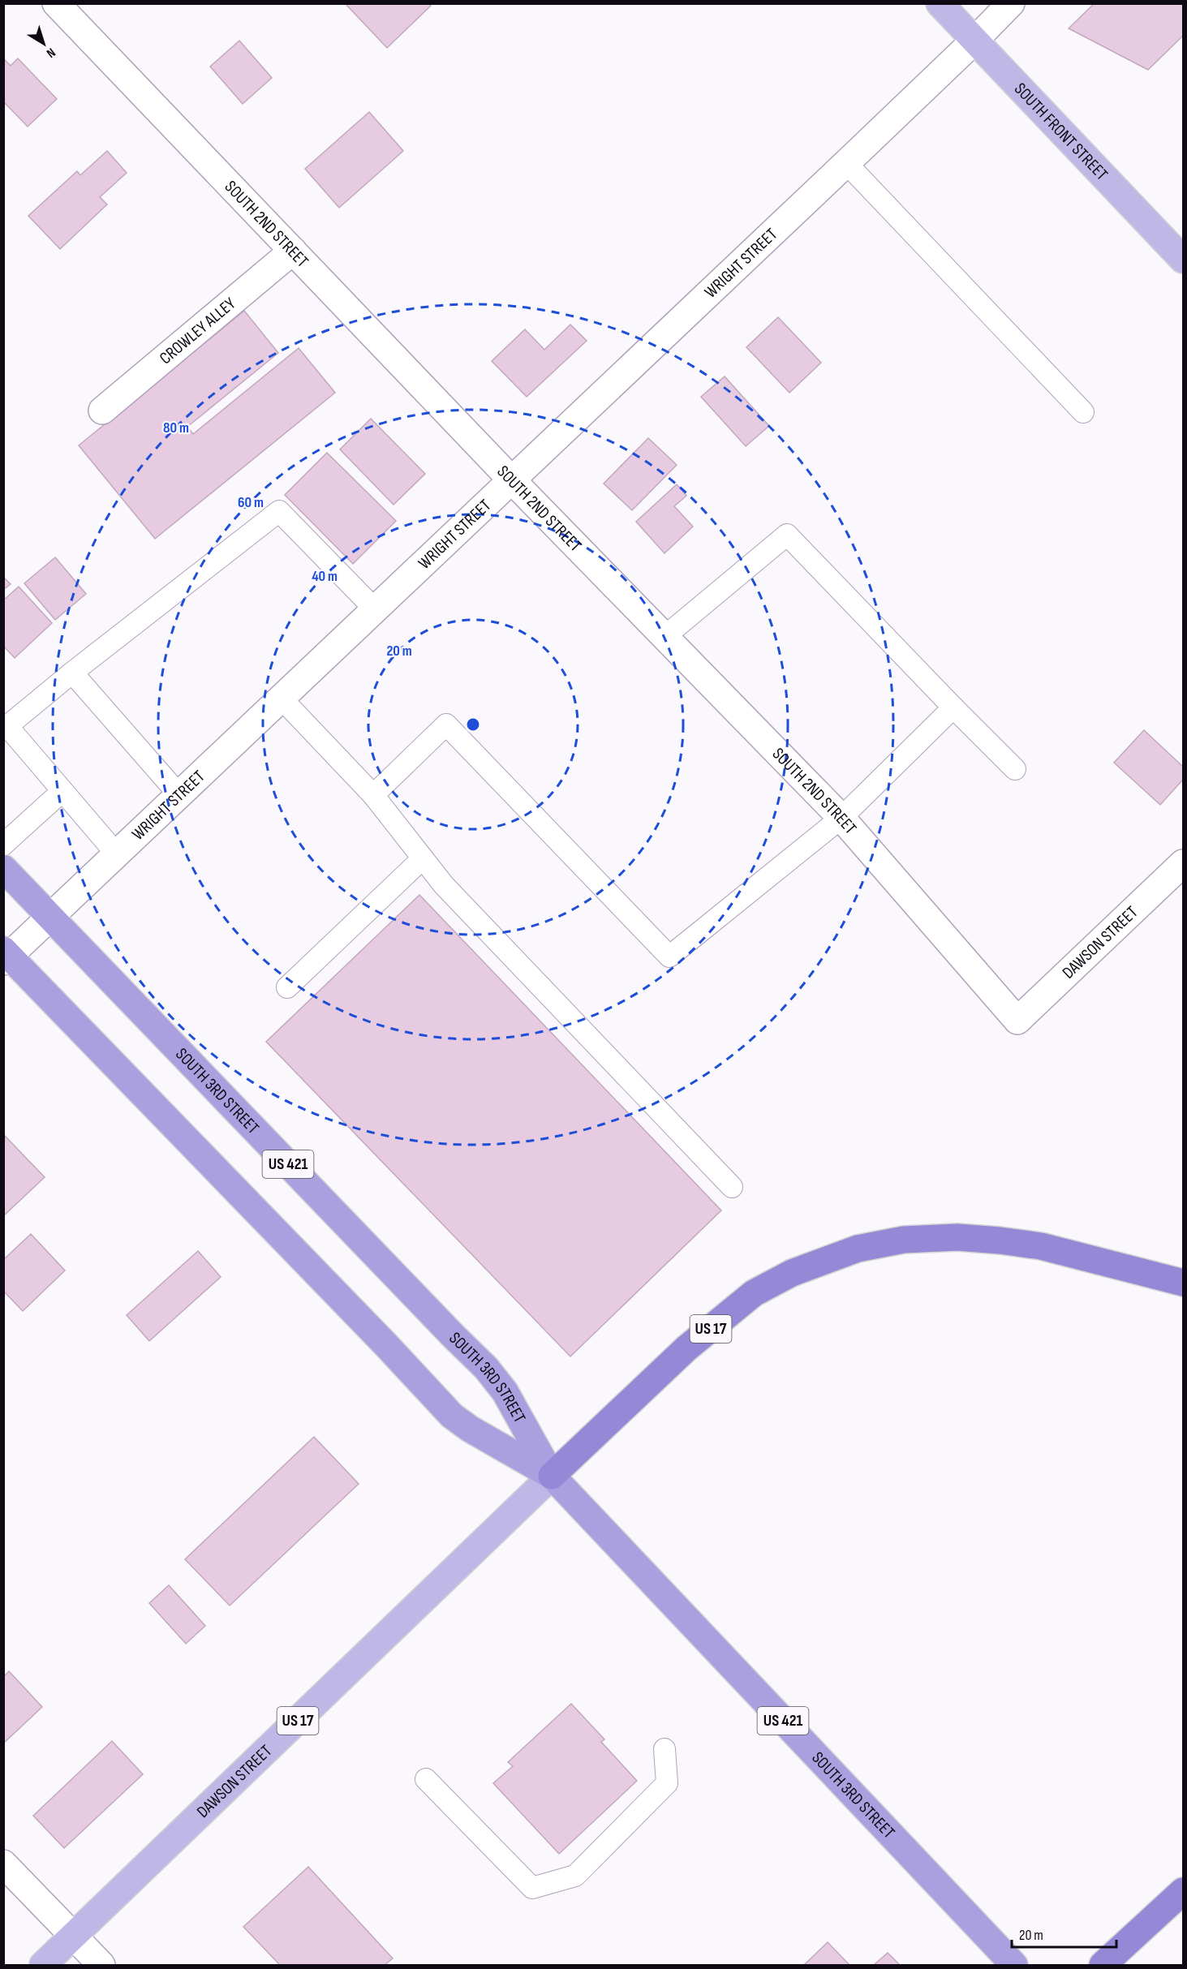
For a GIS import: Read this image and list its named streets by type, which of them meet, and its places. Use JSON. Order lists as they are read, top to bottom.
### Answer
{
  "streets": {
    "highway": ["SOUTH 3RD STREET", "US 421", "US 17"],
    "main road": ["SOUTH FRONT STREET", "DAWSON STREET"],
    "street": ["SOUTH 2ND STREET", "WRIGHT STREET", "CROWLEY ALLEY"]
  },
  "crossings": [
    ["SOUTH FRONT STREET", "WRIGHT STREET"],
    ["SOUTH 2ND STREET", "WRIGHT STREET"],
    ["SOUTH 2ND STREET", "CROWLEY ALLEY"],
    ["SOUTH 2ND STREET", "DAWSON STREET"],
    ["WRIGHT STREET", "SOUTH 3RD STREET"],
    ["DAWSON STREET", "SOUTH 3RD STREET"],
    ["DAWSON STREET", "US 17"],
    ["SOUTH 3RD STREET", "US 17"]
  ],
  "scale_bar": "20 m",
  "north": "bottom right",
  "rings": [
    "80 m",
    "60 m",
    "40 m",
    "20 m"
  ]
}
